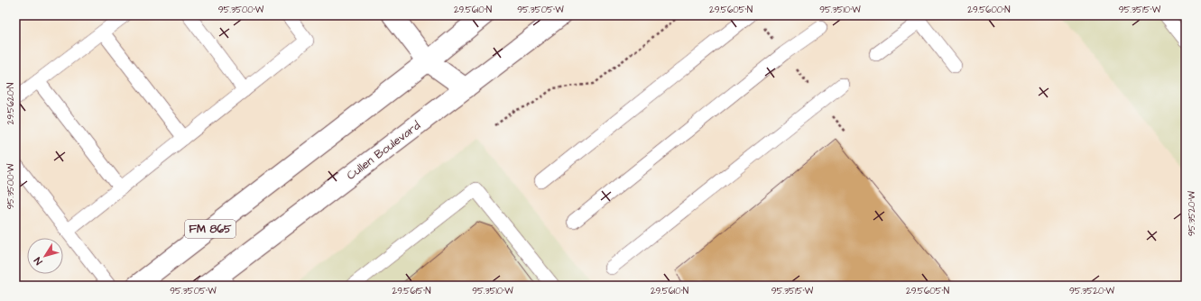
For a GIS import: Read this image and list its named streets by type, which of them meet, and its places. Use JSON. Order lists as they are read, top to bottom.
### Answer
{
  "streets": {
    "main road": ["Cullen Boulevard", "FM 865"]
  },
  "north": "bottom left",
  "coordinates": [
    "95.3500°W",
    "29.5610°N",
    "95.3505°W",
    "29.5605°N",
    "95.3510°W",
    "29.5600°N",
    "95.3515°W",
    "29.5620°N",
    "95.3520°W",
    "29.5615°N"
  ]
}
